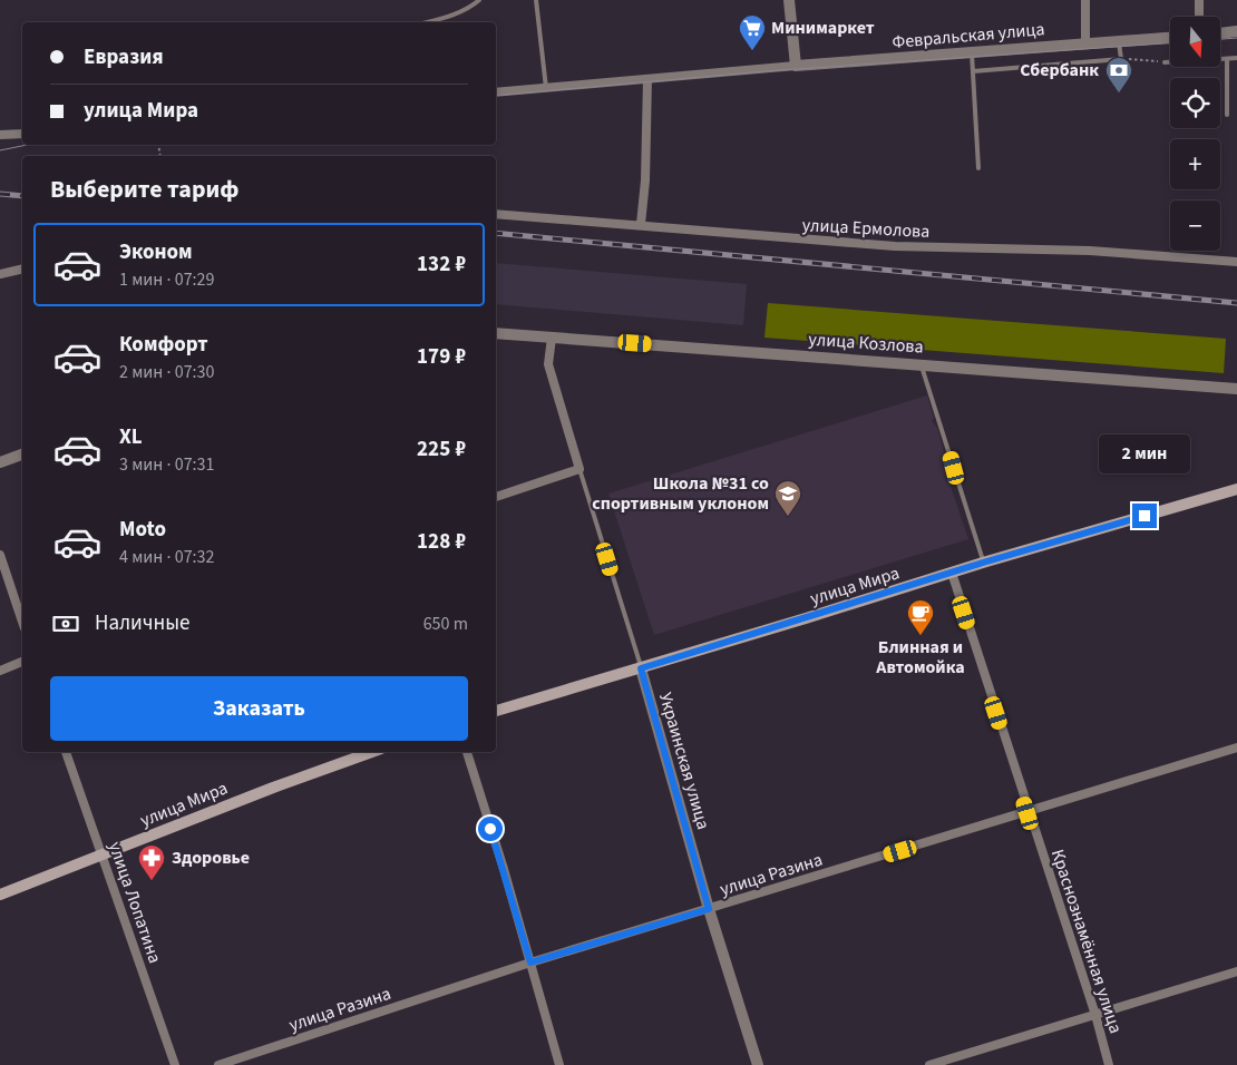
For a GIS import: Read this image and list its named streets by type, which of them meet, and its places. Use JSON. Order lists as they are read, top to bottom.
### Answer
{
  "streets": {
    "main road": ["улица Мира"],
    "street": [
      "Февральская улица",
      "улица Ермолова",
      "улица Козлова",
      "Украинская улица",
      "улица Разина",
      "улица Лопатина",
      "Краснознамённая улица"
    ]
  },
  "crossings": [
    ["улица Козлова", "Украинская улица"],
    ["улица Мира", "Украинская улица"],
    ["улица Мира", "улица Лопатина"],
    ["улица Мира", "Краснознамённая улица"],
    ["Украинская улица", "улица Разина"],
    ["улица Разина", "Краснознамённая улица"]
  ],
  "places": {
    "supermarket": ["Минимаркет"],
    "bank": ["Сбербанк"],
    "school or university": ["Школа №31 со спортивным уклоном"],
    "cafe": ["Блинная и Автомойка"],
    "pharmacy": ["Здоровье"]
  },
  "north": "bottom",
  "page": {
    "map_buttons": ["+", "−"],
    "banner": ["Евразия", "улица Мира"],
    "heading": "Выберите тариф",
    "list": [
      {
        "name": "Эконом",
        "note": "1 мин · 07:29",
        "value": "132 ₽"
      },
      {
        "name": "Комфорт",
        "note": "2 мин · 07:30",
        "value": "179 ₽"
      },
      {
        "name": "XL",
        "note": "3 мин · 07:31",
        "value": "225 ₽"
      },
      {
        "name": "Moto",
        "note": "4 мин · 07:32",
        "value": "128 ₽"
      }
    ],
    "bubble": "2 мин",
    "pay": ["Наличные", "650 m"],
    "buttons": "Заказать"
  }
}
